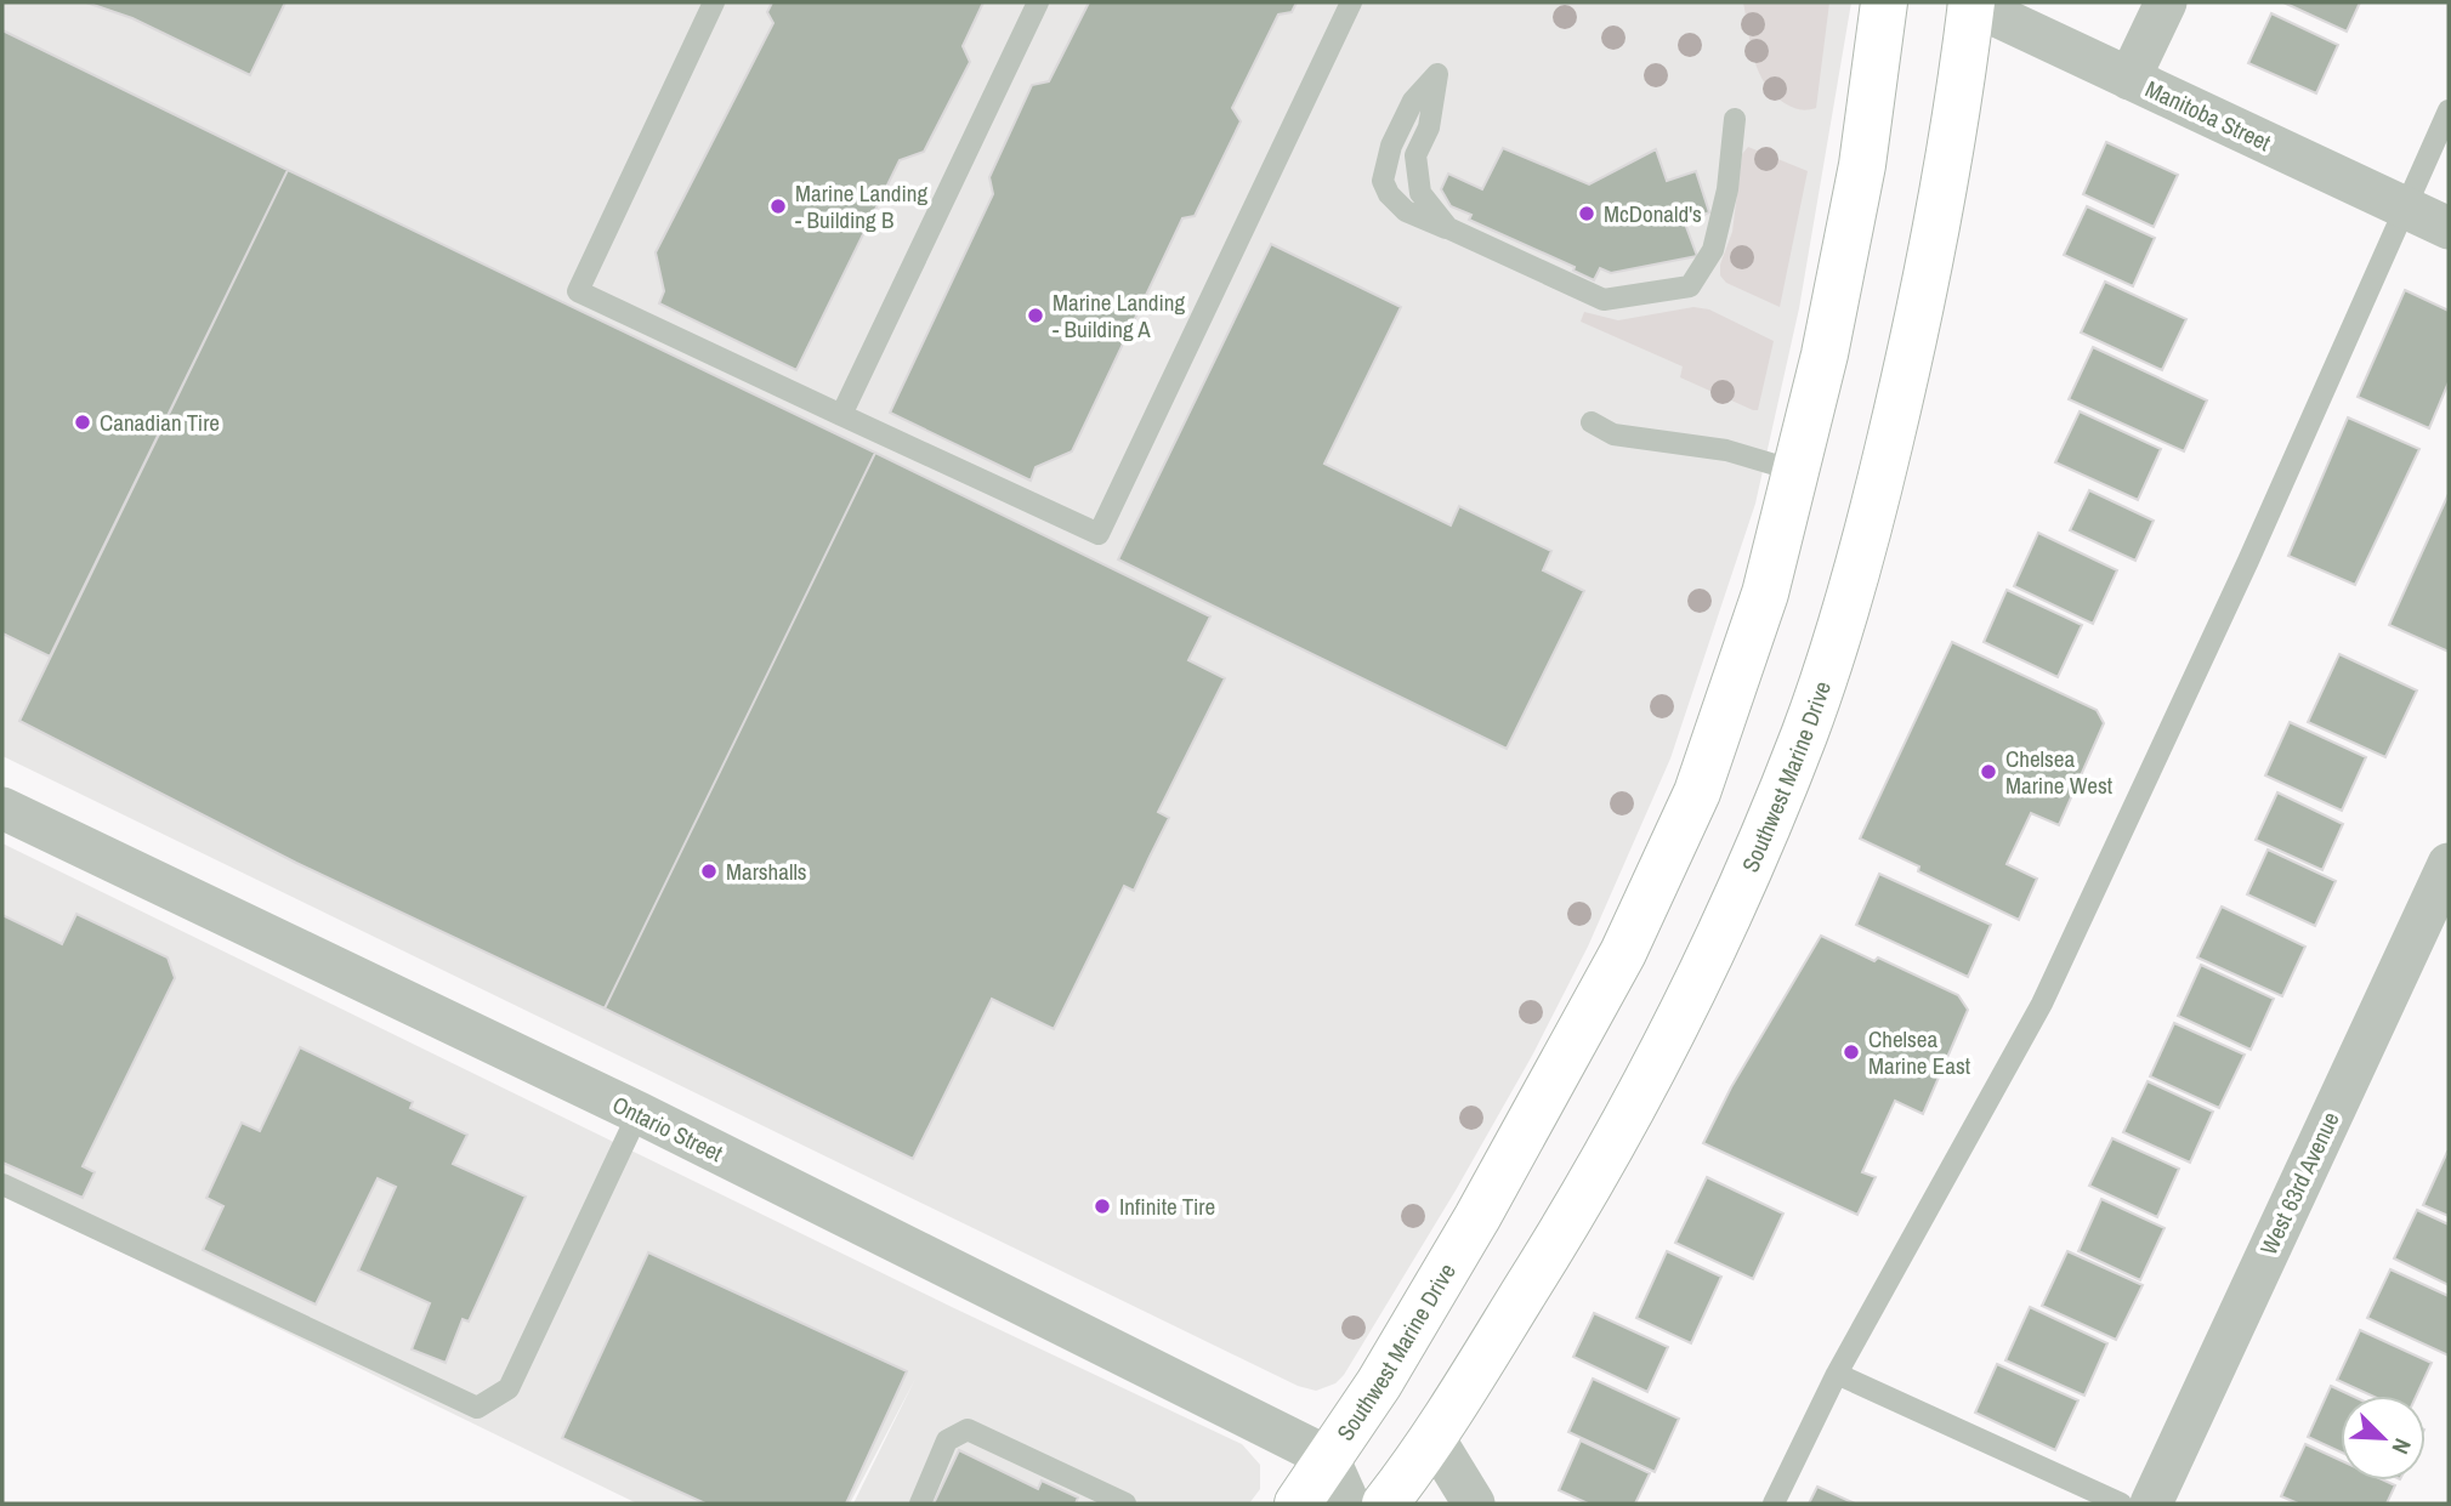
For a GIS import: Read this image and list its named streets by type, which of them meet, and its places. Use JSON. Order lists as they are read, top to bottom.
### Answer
{
  "streets": {
    "main road": ["Southwest Marine Drive"],
    "street": ["Manitoba Street", "Ontario Street", "West 63rd Avenue"]
  },
  "crossings": [
    ["Manitoba Street", "Southwest Marine Drive"],
    ["Southwest Marine Drive", "Ontario Street"]
  ],
  "places": [
    "Marine Landing - Building B",
    "McDonald's",
    "Marine Landing - Building A",
    "Canadian Tire",
    "Chelsea Marine West",
    "Marshalls",
    "Chelsea Marine East",
    "Infinite Tire"
  ],
  "north": "bottom right"
}
